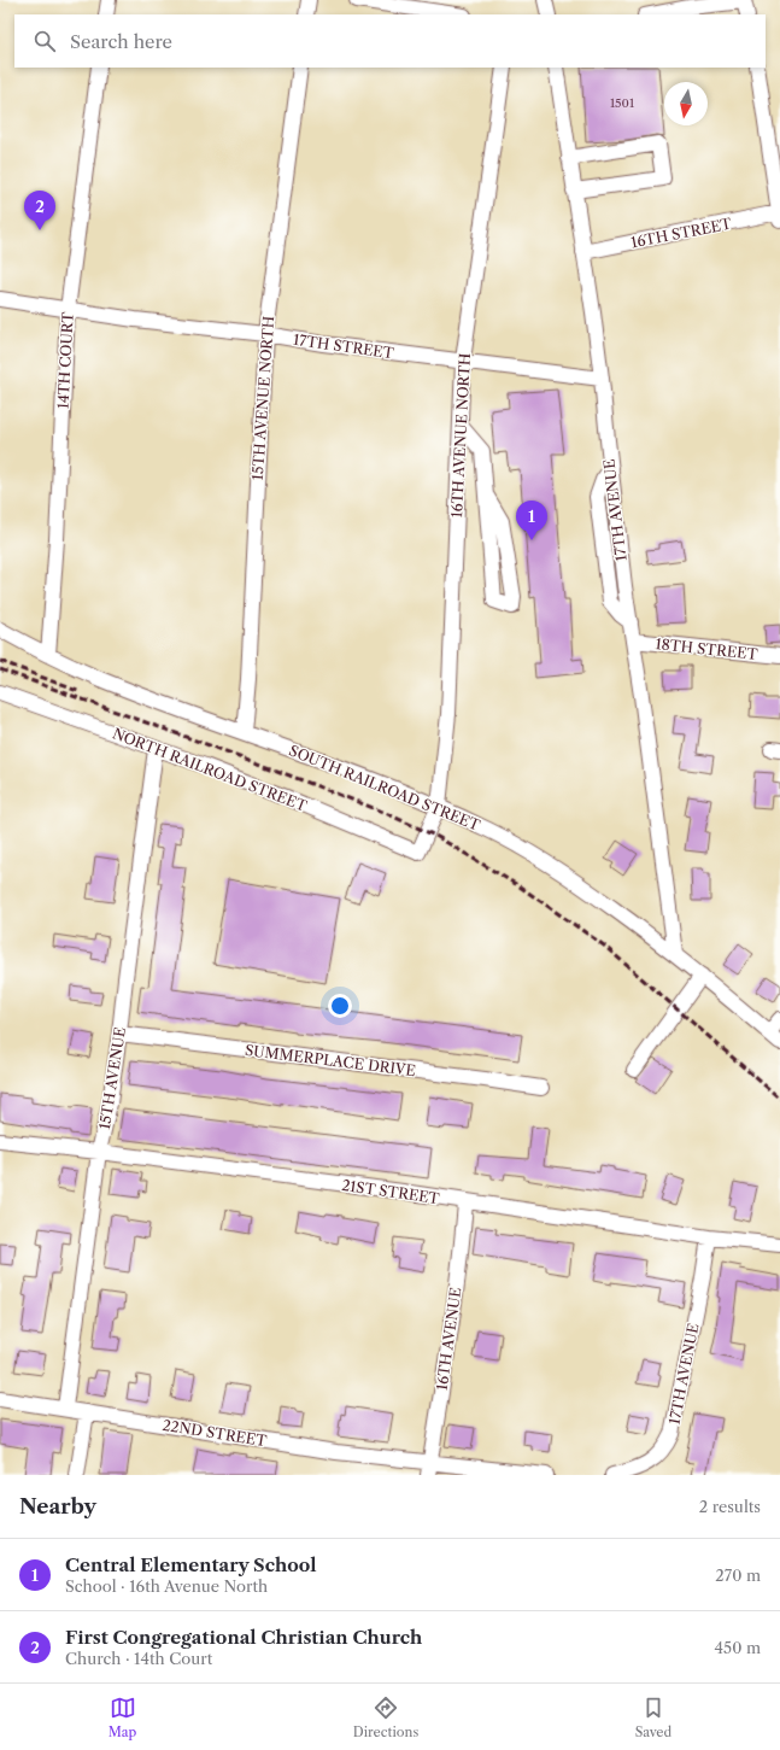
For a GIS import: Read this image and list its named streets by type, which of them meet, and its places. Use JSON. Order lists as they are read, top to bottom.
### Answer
{
  "streets": {
    "street": [
      "16TH STREET",
      "17TH STREET",
      "14TH COURT",
      "15TH AVENUE NORTH",
      "16TH AVENUE NORTH",
      "17TH AVENUE",
      "18TH STREET",
      "NORTH RAILROAD STREET",
      "SOUTH RAILROAD STREET",
      "SUMMERPLACE DRIVE",
      "15TH AVENUE",
      "21ST STREET",
      "16TH AVENUE",
      "22ND STREET"
    ]
  },
  "crossings": [
    ["16TH STREET", "17TH AVENUE"],
    ["17TH STREET", "14TH COURT"],
    ["17TH STREET", "15TH AVENUE NORTH"],
    ["17TH STREET", "16TH AVENUE NORTH"],
    ["17TH STREET", "17TH AVENUE"],
    ["14TH COURT", "SOUTH RAILROAD STREET"],
    ["15TH AVENUE NORTH", "SOUTH RAILROAD STREET"],
    ["16TH AVENUE NORTH", "NORTH RAILROAD STREET"],
    ["16TH AVENUE NORTH", "SOUTH RAILROAD STREET"],
    ["17TH AVENUE", "18TH STREET"],
    ["17TH AVENUE", "SOUTH RAILROAD STREET"],
    ["17TH AVENUE", "21ST STREET"],
    ["NORTH RAILROAD STREET", "SOUTH RAILROAD STREET"],
    ["NORTH RAILROAD STREET", "15TH AVENUE"],
    ["SUMMERPLACE DRIVE", "15TH AVENUE"],
    ["15TH AVENUE", "21ST STREET"],
    ["15TH AVENUE", "22ND STREET"],
    ["21ST STREET", "16TH AVENUE"],
    ["16TH AVENUE", "22ND STREET"]
  ],
  "house_numbers": ["1501"],
  "north": "bottom",
  "page": {
    "search": "Search here",
    "pins": ["2", "1"],
    "heading": ["Nearby", "2 results"],
    "list": [
      {
        "mark": "1",
        "name": "Central Elementary School",
        "note": "School · 16th Avenue North",
        "value": "270 m"
      },
      {
        "mark": "2",
        "name": "First Congregational Christian Church",
        "note": "Church · 14th Court",
        "value": "450 m"
      }
    ],
    "nav": ["Map", "Directions", "Saved"]
  }
}
